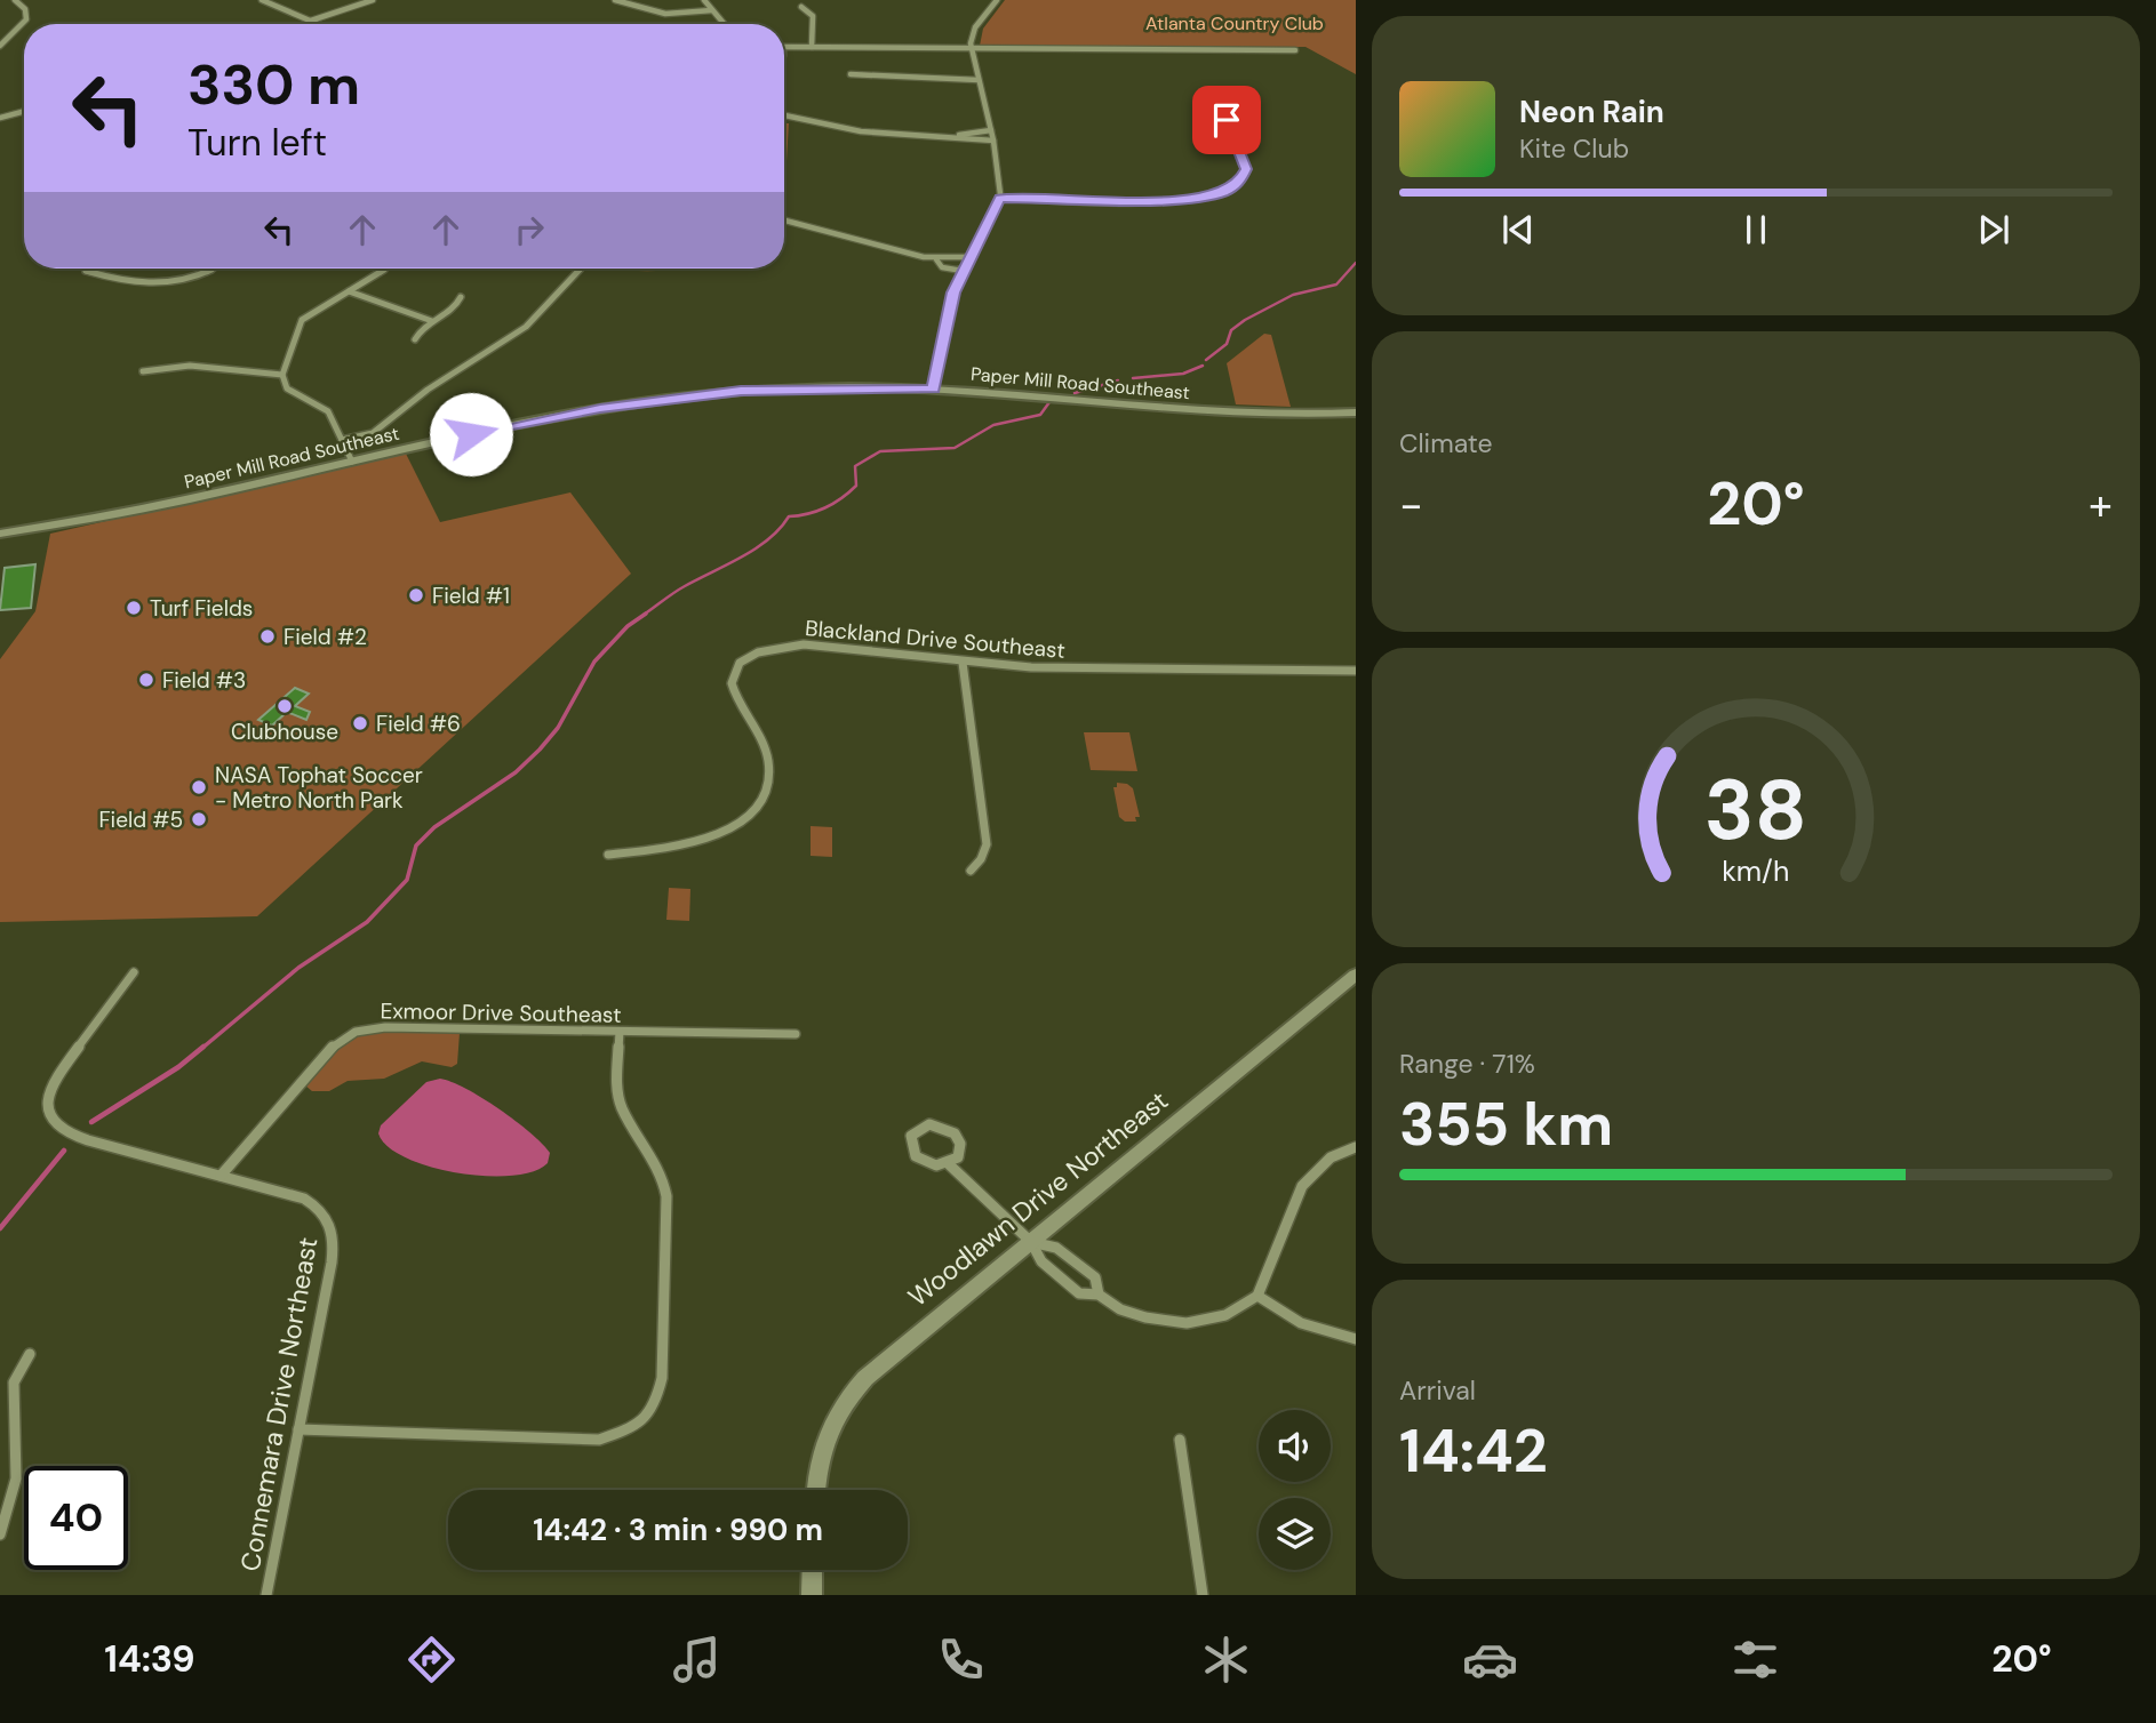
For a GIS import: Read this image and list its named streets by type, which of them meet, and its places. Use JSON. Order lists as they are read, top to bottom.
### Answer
{
  "streets": {
    "street": [
      "Paper Mill Road Southeast",
      "Blackland Drive Southeast",
      "Exmoor Drive Southeast",
      "Woodlawn Drive Northeast",
      "Connemara Drive Northeast"
    ]
  },
  "crossings": [
    ["Exmoor Drive Southeast", "Connemara Drive Northeast"]
  ],
  "parks": ["Atlanta Country Club"],
  "places": [
    "Field #1",
    "Turf Fields",
    "Field #2",
    "Field #3",
    "Clubhouse",
    "Field #6",
    "NASA Tophat Soccer - Metro North Park",
    "Field #5"
  ],
  "page": {
    "turn": ["330 m", "Turn left"],
    "song": ["Neon Rain", "Kite Club"],
    "tile": [
      "Climate",
      ["Range · 71%", "355 km"],
      ["Arrival", "14:42"]
    ],
    "heat": ["−", "20°", "+"],
    "limit": "40",
    "trip": "14:42 · 3 min · 990 m",
    "tabs": ["14:39", "20°"],
    "gauge": ["38", "km/h"]
  }
}
